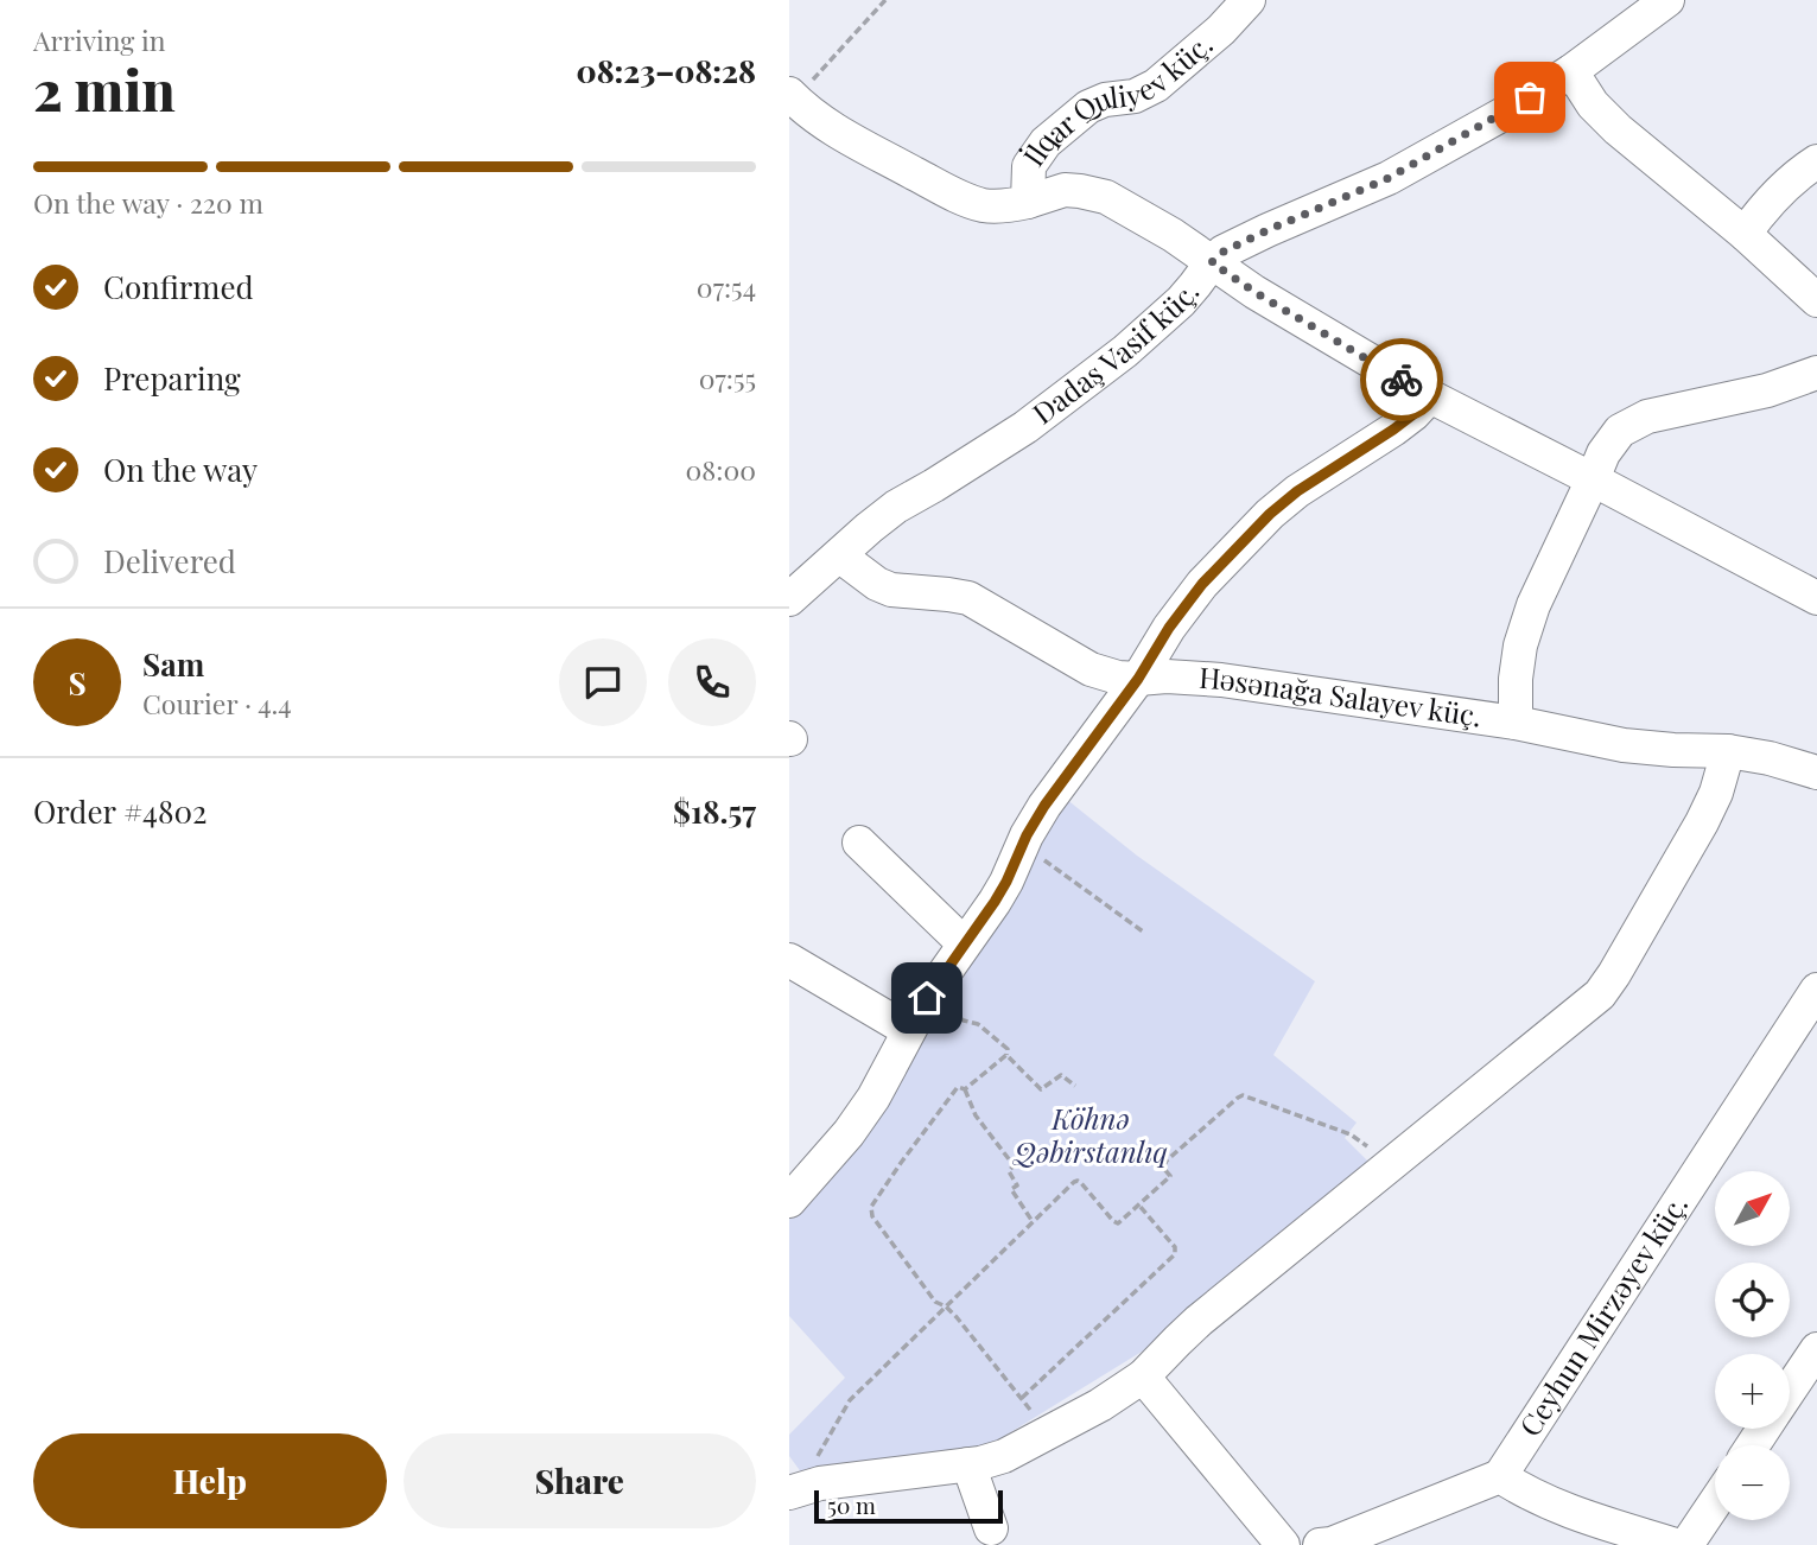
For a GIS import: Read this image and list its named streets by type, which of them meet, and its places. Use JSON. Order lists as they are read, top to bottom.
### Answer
{
  "streets": {
    "street": [
      "İlqar Quliyev küç.",
      "Dadaş Vasif küç.",
      "Həsənağa Salayev küç.",
      "Ceyhun Mirzəyev küç."
    ]
  },
  "crossings": [
    ["Dadaş Vasif küç.", "Həsənağa Salayev küç."]
  ],
  "parks": ["Köhnə Qəbirstanlıq"],
  "scale_bar": "50 m",
  "north": "top right",
  "page": {
    "heading": ["2 min", "Arriving in", "08:23–08:28"],
    "panel": [
      "Sam",
      "Courier · 4.4",
      "Order #4802",
      "$18.57"
    ],
    "bar": "On the way · 220 m",
    "list": [
      ["Confirmed", "07:54"],
      ["Preparing", "07:55"],
      ["On the way", "08:00"],
      "Delivered"
    ],
    "round": "S",
    "map_buttons": ["+", "−"],
    "buttons": ["Help", "Share"],
    "scale": "50 m"
  }
}
